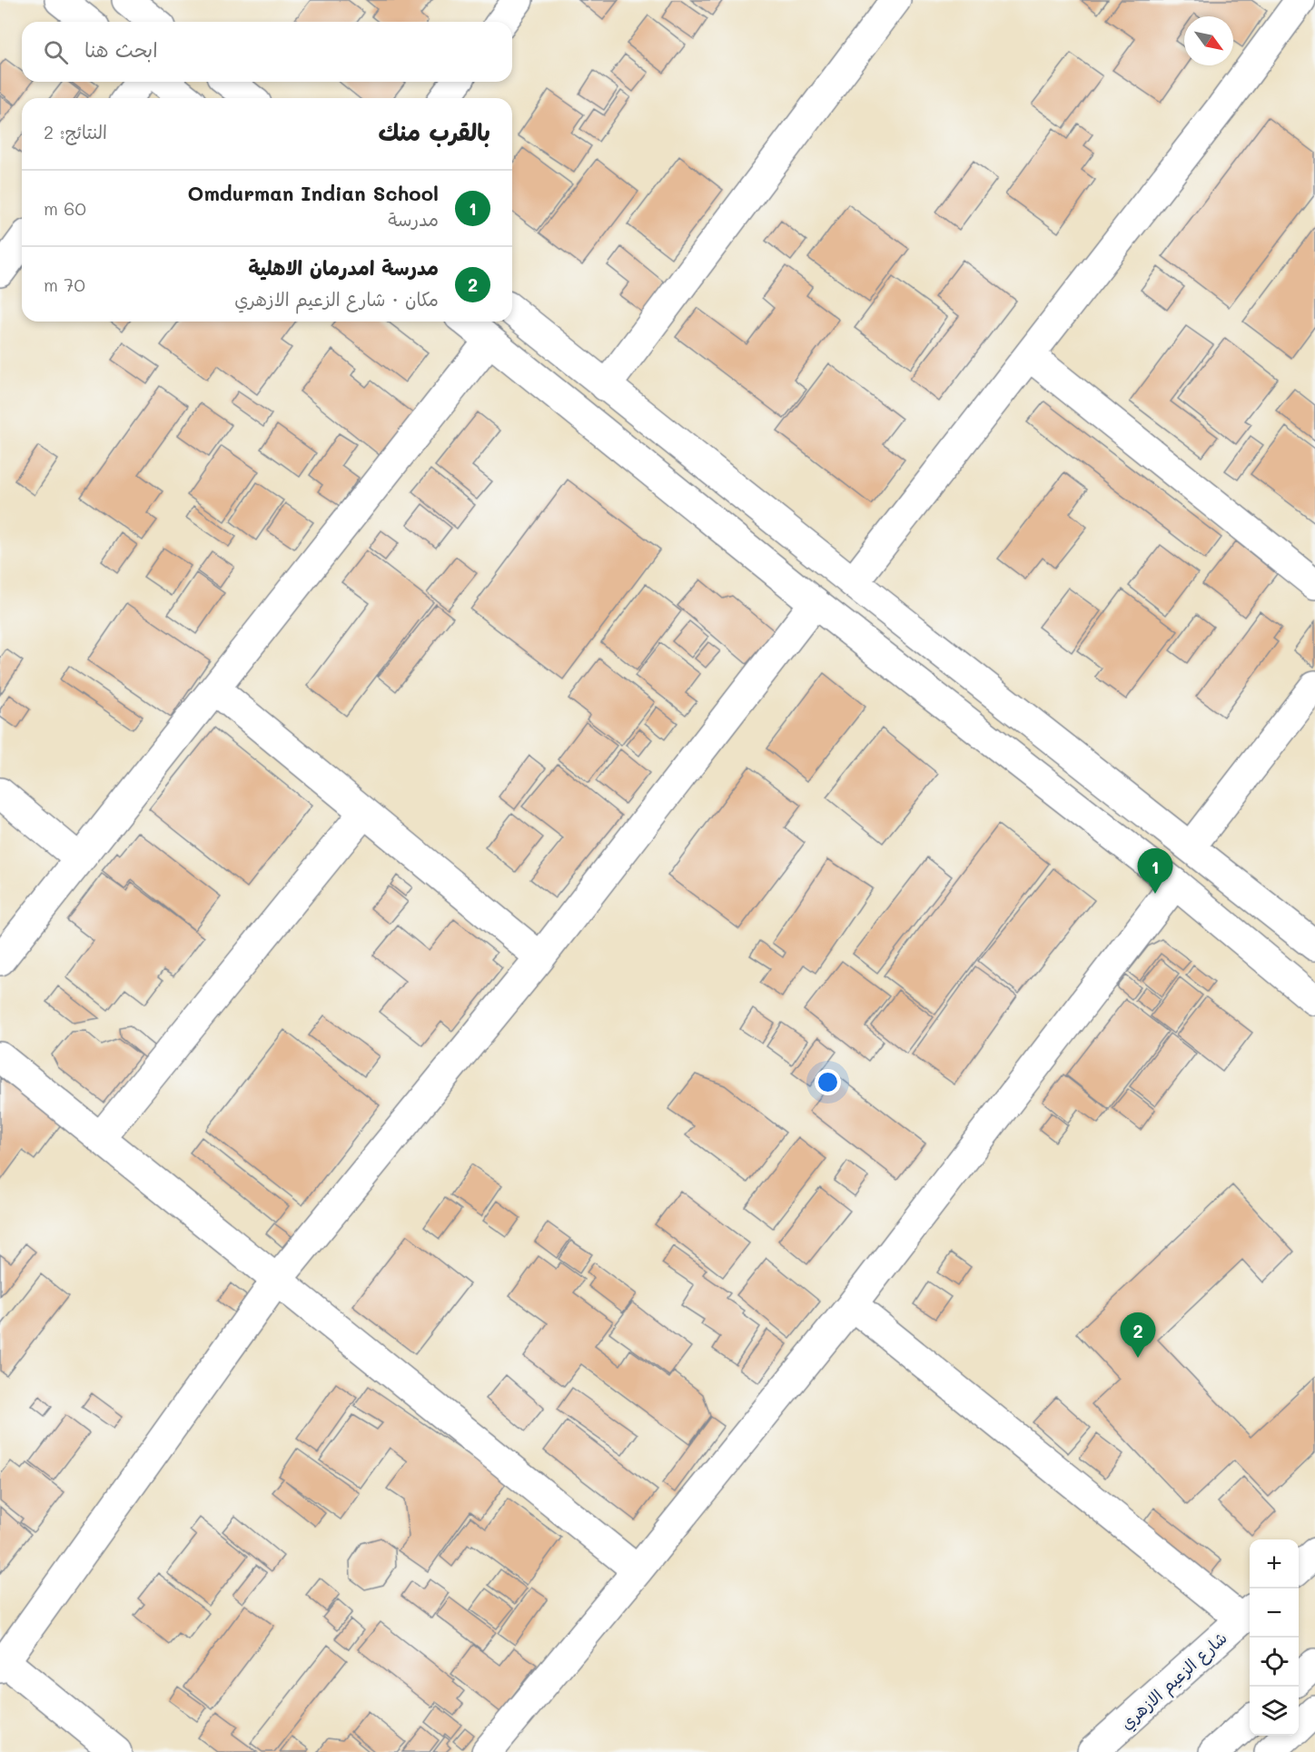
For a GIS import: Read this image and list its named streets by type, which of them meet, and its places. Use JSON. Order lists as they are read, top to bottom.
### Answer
{
  "streets": {
    "street": ["شارع الزعيم الازهري"]
  },
  "north": "bottom right",
  "page": {
    "search": "ابحث هنا",
    "heading": ["بالقرب منك", "النتائج: 2"],
    "list": [
      {
        "mark": "1",
        "name": "Omdurman Indian School",
        "note": "مدرسة",
        "value": "60 m"
      },
      {
        "mark": "2",
        "name": "مدرسة امدرمان الاهلية",
        "note": "مكان · شارع الزعيم الازهري",
        "value": "70 m"
      }
    ],
    "pins": ["1", "2"],
    "map_buttons": ["+", "−"]
  }
}
